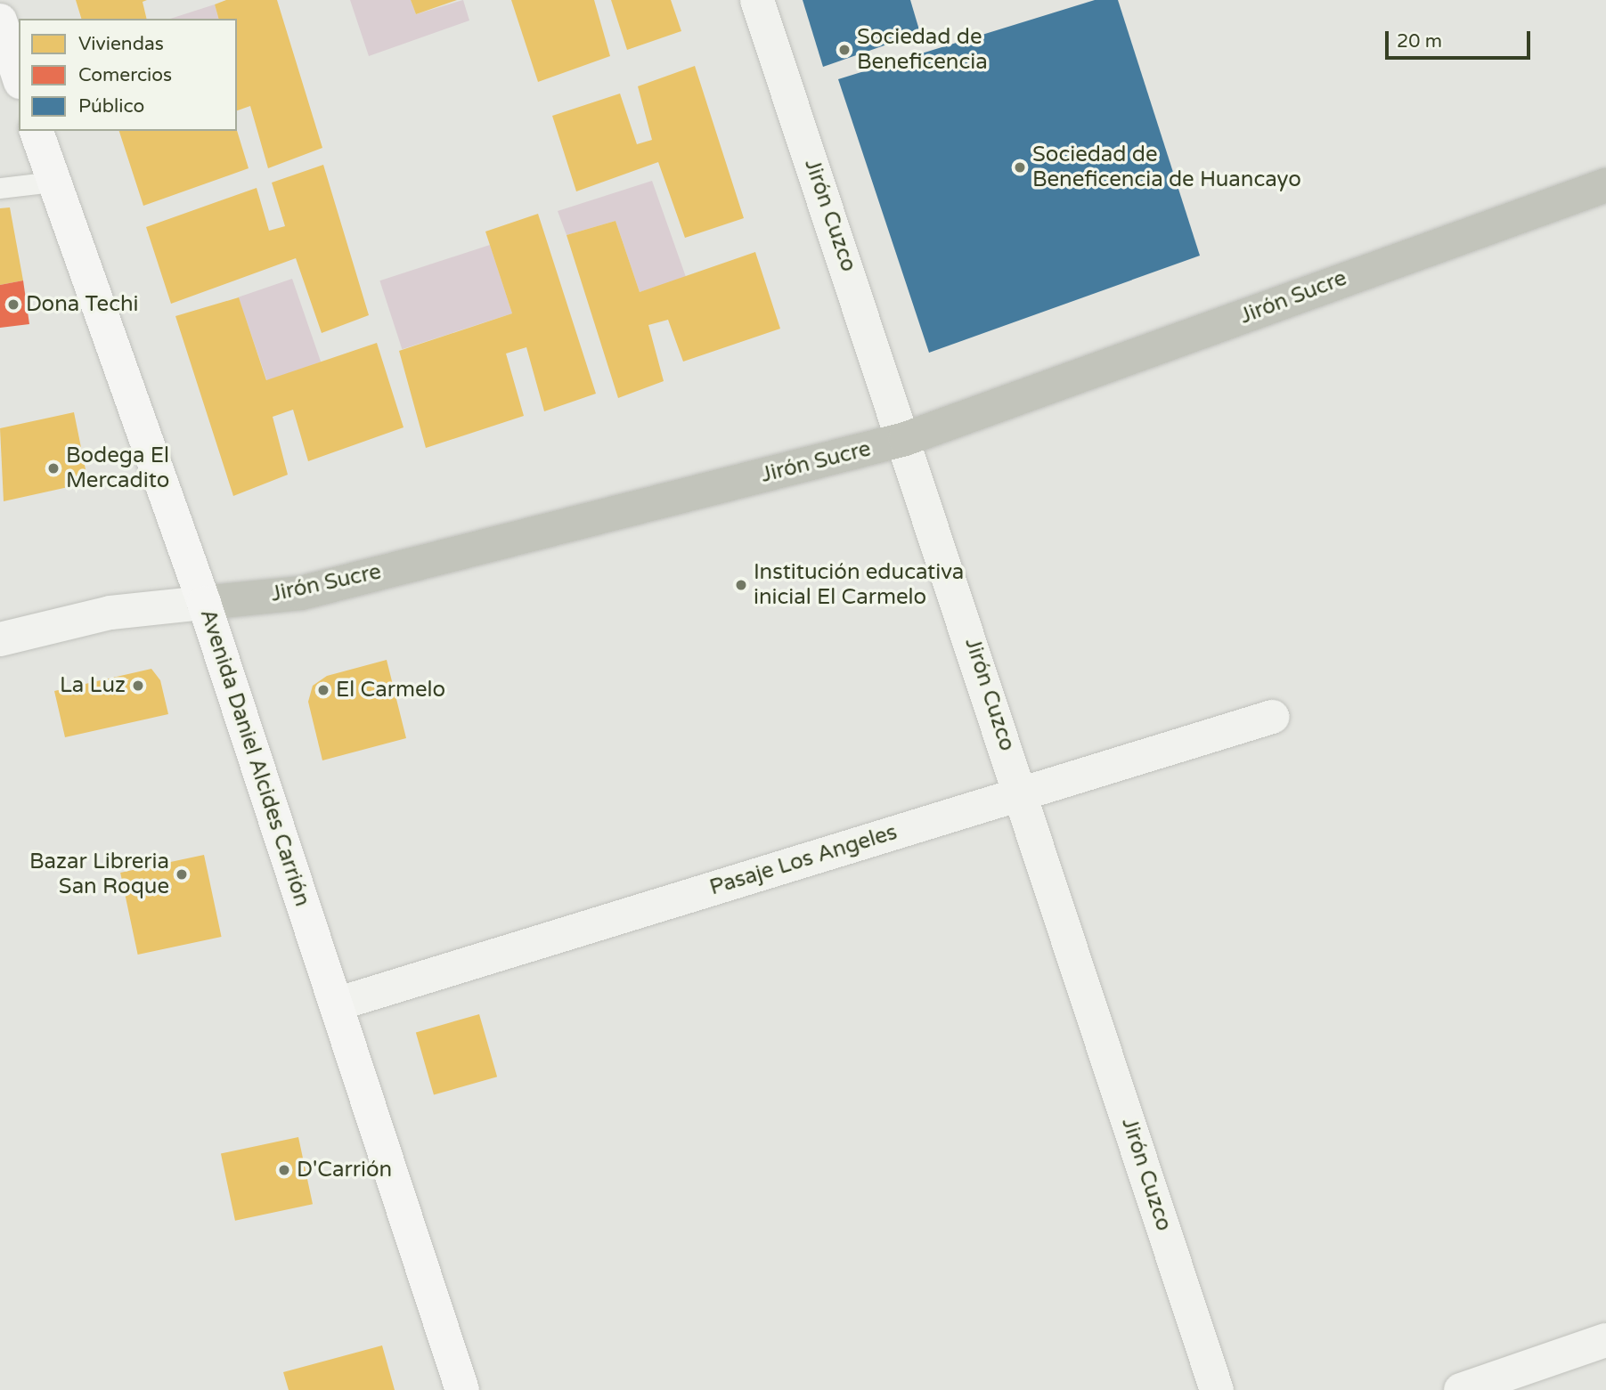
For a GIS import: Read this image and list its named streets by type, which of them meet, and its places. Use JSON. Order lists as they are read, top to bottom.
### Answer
{
  "streets": {
    "main road": ["Avenida Daniel Alcides Carrión"],
    "street": ["Jirón Cuzco", "Jirón Sucre", "Pasaje Los Angeles"]
  },
  "crossings": [
    ["Jirón Cuzco", "Jirón Sucre"],
    ["Jirón Cuzco", "Pasaje Los Angeles"],
    ["Jirón Sucre", "Avenida Daniel Alcides Carrión"],
    ["Avenida Daniel Alcides Carrión", "Pasaje Los Angeles"]
  ],
  "places": [
    "Sociedad de Beneficencia",
    "Sociedad de Beneficencia de Huancayo",
    "Dona Techi",
    "Bodega El Mercadito",
    "Institución educativa inicial El Carmelo",
    "La Luz",
    "El Carmelo",
    "Bazar Libreria San Roque",
    "D'Carrión"
  ],
  "legend": ["Viviendas", "Comercios", "Público"],
  "scale_bar": "20 m"
}
